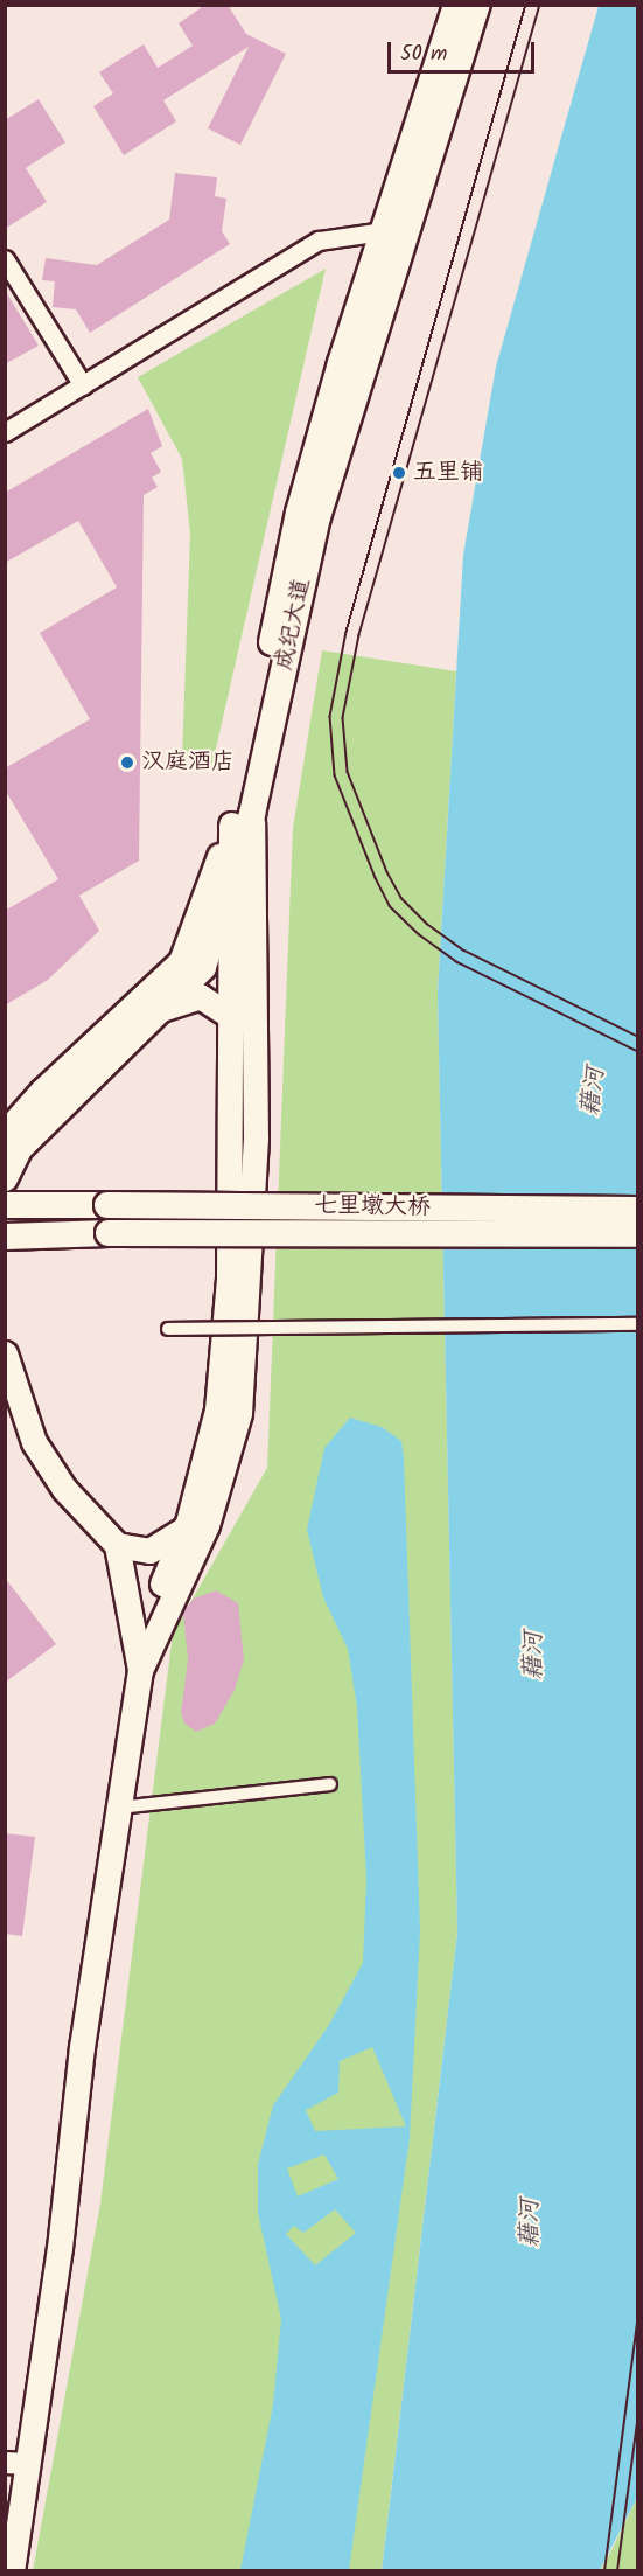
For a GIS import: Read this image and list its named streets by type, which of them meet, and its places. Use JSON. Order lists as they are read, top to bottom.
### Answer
{
  "streets": {
    "main road": ["成纪大道", "七里墩大桥"]
  },
  "water": ["藉河"],
  "places": ["五里铺", "汉庭酒店"],
  "scale_bar": "50 m"
}
